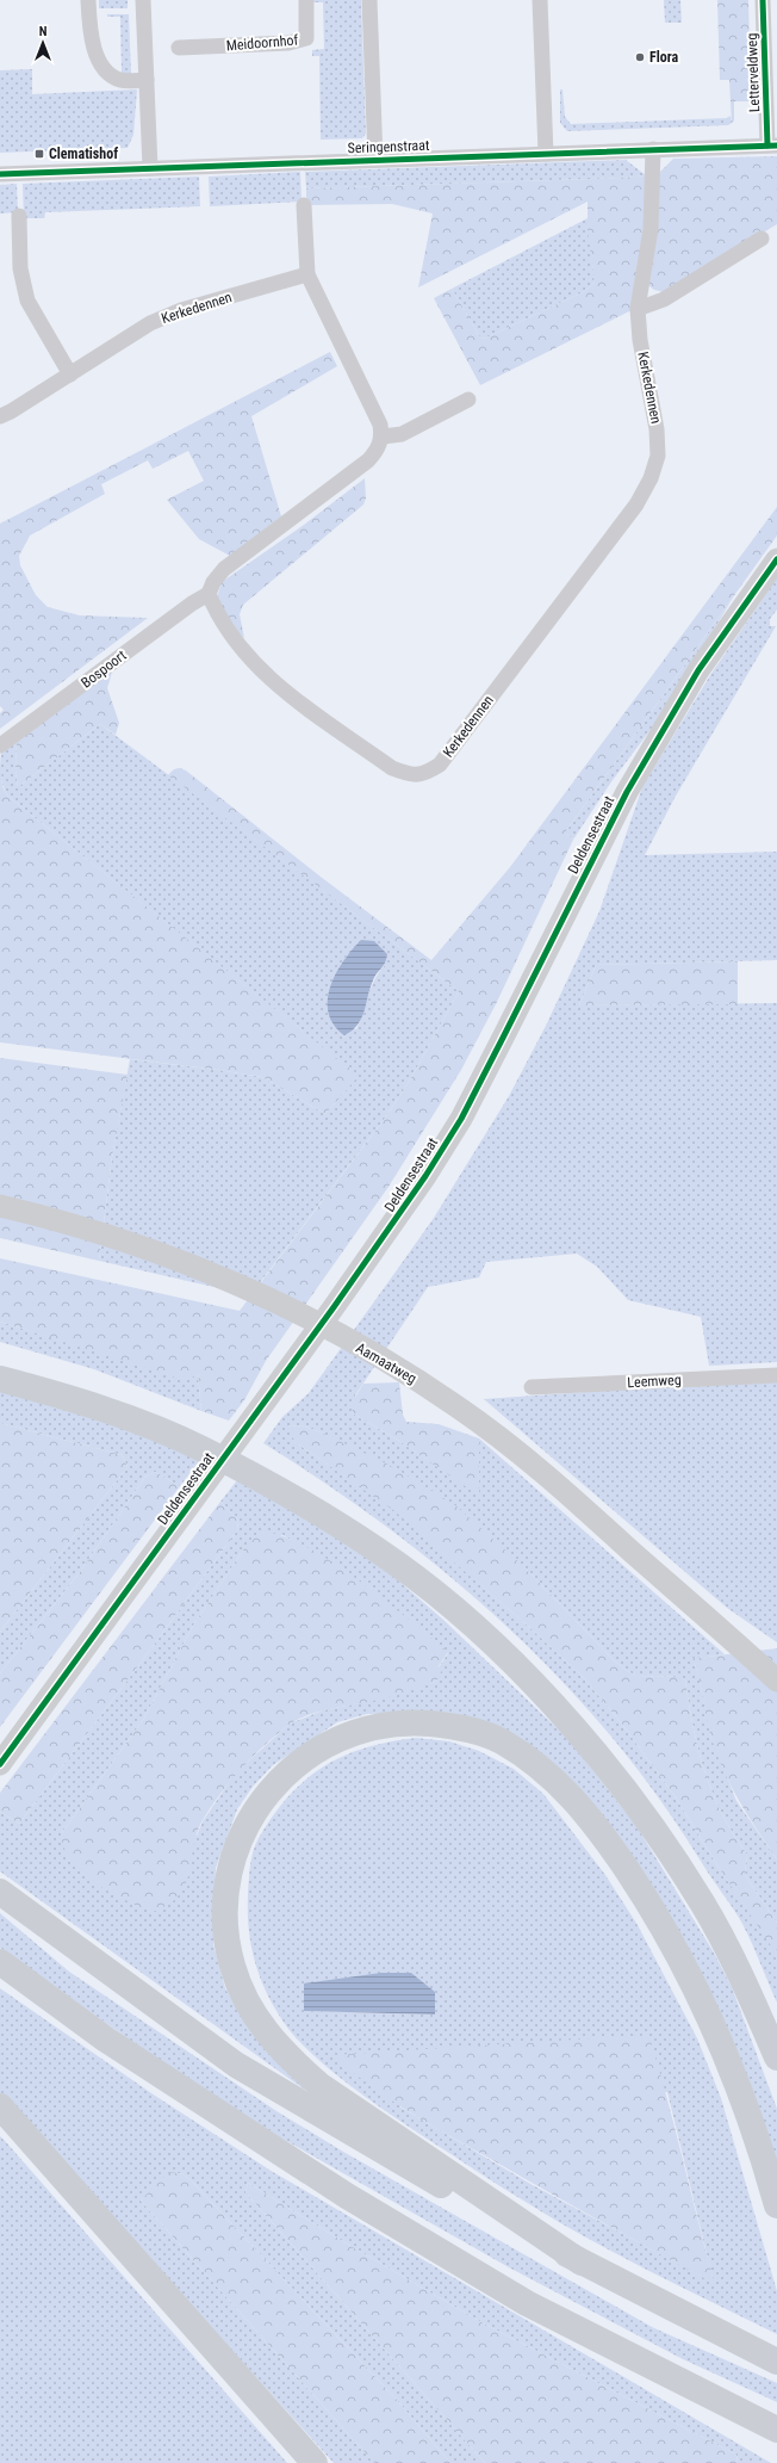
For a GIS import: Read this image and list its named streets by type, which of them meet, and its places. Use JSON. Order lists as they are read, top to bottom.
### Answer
{
  "streets": {
    "street": [
      "Meidoornhof",
      "Letterveldweg",
      "Seringenstraat",
      "Kerkedennen",
      "Bospoort",
      "Deldensestraat",
      "Aamaatweg",
      "Leemweg"
    ]
  },
  "crossings": [
    ["Letterveldweg", "Seringenstraat"],
    ["Seringenstraat", "Kerkedennen"],
    ["Kerkedennen", "Bospoort"]
  ],
  "places": {
    "other": ["Flora"],
    "transit": ["Clematishof"]
  },
  "north": "top"
}
